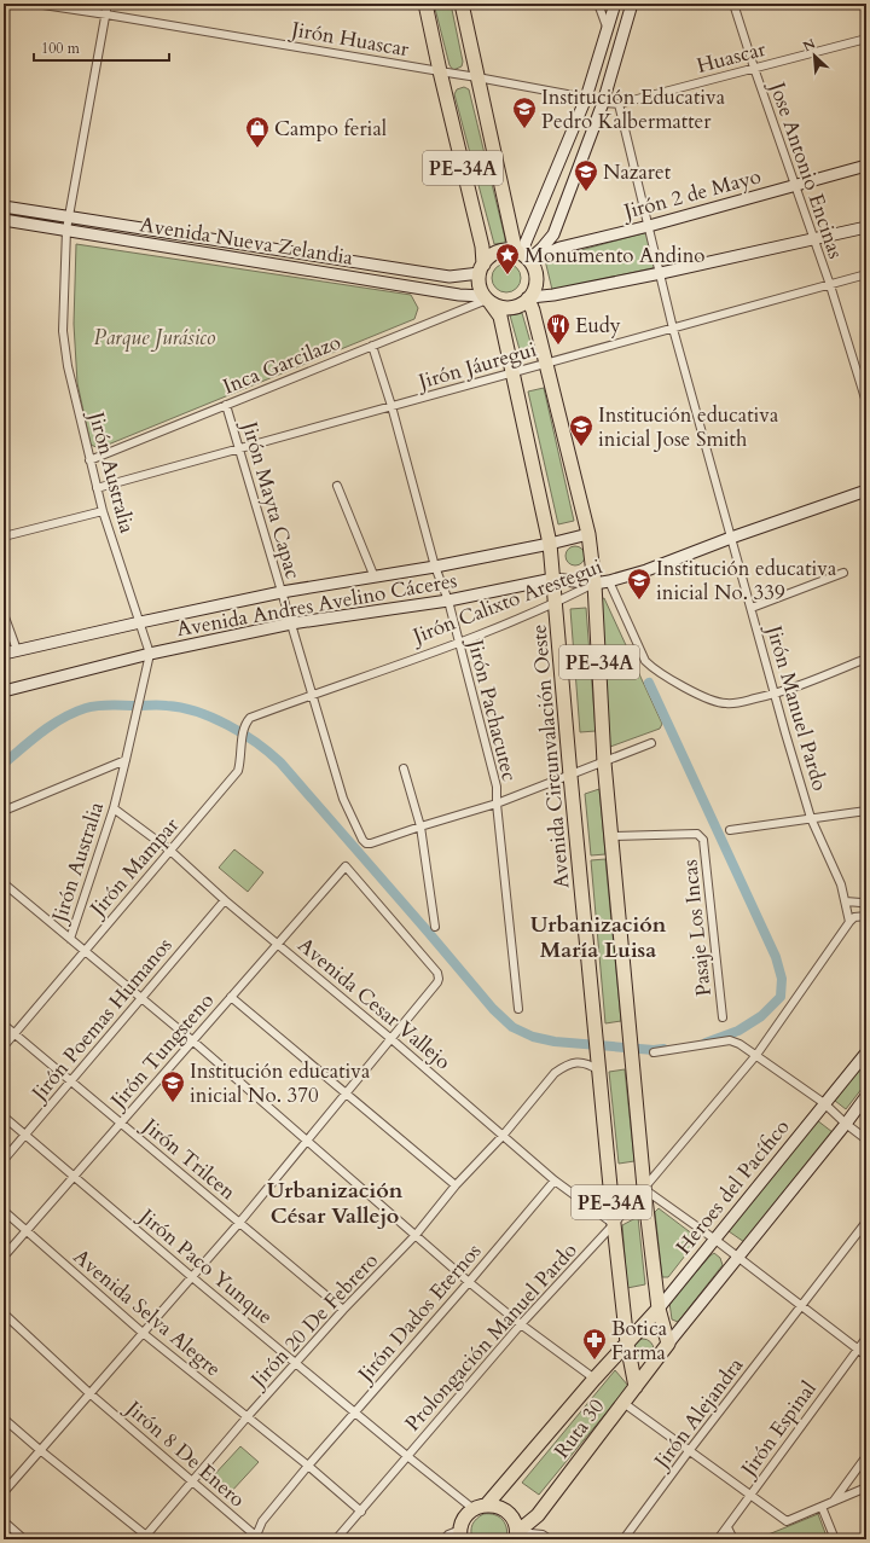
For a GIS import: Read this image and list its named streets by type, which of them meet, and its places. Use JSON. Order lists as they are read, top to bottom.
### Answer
{
  "streets": {
    "highway": [
      "PE-34A",
      "Avenida Circunvalación Oeste",
      "Heroes del Pacífico",
      "Ruta 30"
    ],
    "street": [
      "Jirón Huascar",
      "Huascar",
      "Jose Antonio Encinas",
      "Jirón 2 de Mayo",
      "Avenida Nueva Zelandia",
      "Inca Garcilazo",
      "Jirón Jáuregui",
      "Jirón Australia",
      "Jirón Mayta Capac",
      "Jirón Calixto Arestegui",
      "Avenida Andres Avelino Cáceres",
      "Jirón Manuel Pardo",
      "Jirón Pachacutec",
      "Jirón Mampar",
      "Pasaje Los Incas",
      "Avenida Cesar Vallejo",
      "Jirón Poemas Humanos",
      "Jirón Tungsteno",
      "Jirón Trilcen",
      "Jirón Paco Yunque",
      "Avenida Selva Alegre",
      "Jirón Dados Eternos",
      "Jirón 20 De Febrero",
      "Prolongación Manuel Pardo",
      "Jirón Alejandra",
      "Jirón Espinal",
      "Jirón 8 De Enero"
    ]
  },
  "crossings": [
    ["Jirón Huascar", "Huascar"],
    ["Jirón Huascar", "PE-34A"],
    ["Jirón Huascar", "Jirón Australia"],
    ["Huascar", "Jose Antonio Encinas"],
    ["Huascar", "Jirón Manuel Pardo"],
    ["PE-34A", "Jirón 2 de Mayo"],
    ["PE-34A", "Avenida Nueva Zelandia"],
    ["PE-34A", "Inca Garcilazo"],
    ["PE-34A", "Jirón Jáuregui"],
    ["PE-34A", "Jirón Calixto Arestegui"],
    ["PE-34A", "Avenida Andres Avelino Cáceres"],
    ["PE-34A", "Avenida Circunvalación Oeste"],
    ["PE-34A", "Pasaje Los Incas"],
    ["PE-34A", "Heroes del Pacífico"],
    ["PE-34A", "Prolongación Manuel Pardo"],
    ["PE-34A", "Ruta 30"],
    ["Jose Antonio Encinas", "Jirón 2 de Mayo"],
    ["Jose Antonio Encinas", "Jirón Jáuregui"],
    ["Jirón 2 de Mayo", "Avenida Nueva Zelandia"],
    ["Jirón 2 de Mayo", "Inca Garcilazo"],
    ["Jirón 2 de Mayo", "Jirón Manuel Pardo"],
    ["Jirón 2 de Mayo", "Avenida Circunvalación Oeste"],
    ["Avenida Nueva Zelandia", "Inca Garcilazo"],
    ["Avenida Nueva Zelandia", "Jirón Australia"],
    ["Avenida Nueva Zelandia", "Avenida Circunvalación Oeste"],
    ["Inca Garcilazo", "Jirón Australia"],
    ["Inca Garcilazo", "Jirón Mayta Capac"],
    ["Inca Garcilazo", "Jirón Pachacutec"],
    ["Inca Garcilazo", "Avenida Circunvalación Oeste"],
    ["Jirón Jáuregui", "Jirón Australia"],
    ["Jirón Jáuregui", "Jirón Mayta Capac"],
    ["Jirón Jáuregui", "Jirón Manuel Pardo"],
    ["Jirón Jáuregui", "Jirón Pachacutec"],
    ["Jirón Jáuregui", "Avenida Circunvalación Oeste"],
    ["Jirón Australia", "Avenida Andres Avelino Cáceres"],
    ["Jirón Australia", "Avenida Cesar Vallejo"],
    ["Jirón Mayta Capac", "Jirón Calixto Arestegui"],
    ["Jirón Mayta Capac", "Avenida Andres Avelino Cáceres"],
    ["Jirón Calixto Arestegui", "Avenida Andres Avelino Cáceres"],
    ["Jirón Calixto Arestegui", "Jirón Manuel Pardo"],
    ["Jirón Calixto Arestegui", "Jirón Pachacutec"],
    ["Jirón Calixto Arestegui", "Avenida Circunvalación Oeste"],
    ["Jirón Calixto Arestegui", "Jirón Mampar"],
    ["Avenida Andres Avelino Cáceres", "Jirón Pachacutec"],
    ["Avenida Andres Avelino Cáceres", "Avenida Circunvalación Oeste"],
    ["Avenida Circunvalación Oeste", "Avenida Cesar Vallejo"],
    ["Avenida Circunvalación Oeste", "Heroes del Pacífico"],
    ["Avenida Circunvalación Oeste", "Jirón 20 De Febrero"],
    ["Avenida Circunvalación Oeste", "Prolongación Manuel Pardo"],
    ["Avenida Circunvalación Oeste", "Ruta 30"],
    ["Jirón Mampar", "Avenida Cesar Vallejo"],
    ["Jirón Mampar", "Jirón Trilcen"],
    ["Avenida Cesar Vallejo", "Jirón Poemas Humanos"],
    ["Avenida Cesar Vallejo", "Jirón Tungsteno"],
    ["Avenida Cesar Vallejo", "Jirón Dados Eternos"],
    ["Avenida Cesar Vallejo", "Jirón 20 De Febrero"],
    ["Avenida Cesar Vallejo", "Prolongación Manuel Pardo"],
    ["Jirón Poemas Humanos", "Jirón Trilcen"],
    ["Jirón Poemas Humanos", "Jirón Paco Yunque"],
    ["Jirón Tungsteno", "Jirón Trilcen"],
    ["Jirón Tungsteno", "Jirón Paco Yunque"],
    ["Jirón Tungsteno", "Avenida Selva Alegre"],
    ["Jirón Trilcen", "Jirón 20 De Febrero"],
    ["Heroes del Pacífico", "Ruta 30"],
    ["Jirón Paco Yunque", "Jirón Dados Eternos"],
    ["Jirón Paco Yunque", "Jirón 20 De Febrero"],
    ["Jirón Paco Yunque", "Prolongación Manuel Pardo"],
    ["Jirón Paco Yunque", "Ruta 30"],
    ["Avenida Selva Alegre", "Jirón Dados Eternos"],
    ["Avenida Selva Alegre", "Jirón 20 De Febrero"],
    ["Avenida Selva Alegre", "Prolongación Manuel Pardo"],
    ["Jirón Dados Eternos", "Jirón 8 De Enero"],
    ["Jirón 20 De Febrero", "Jirón 8 De Enero"]
  ],
  "districts": ["Urbanización María Luisa", "Urbanización César Vallejo"],
  "parks": ["Parque Jurásico"],
  "places": {
    "school or university": [
      "Institución Educativa Pedro Kalbermatter",
      "Nazaret",
      "Institución educativa inicial Jose Smith",
      "Institución educativa inicial No. 339",
      "Institución educativa inicial No. 370"
    ],
    "shop": ["Campo ferial"],
    "place": ["Monumento Andino"],
    "restaurant": ["Eudy"],
    "pharmacy": ["Botica Farma"]
  },
  "scale_bar": "100 m",
  "north": "top left"
}
